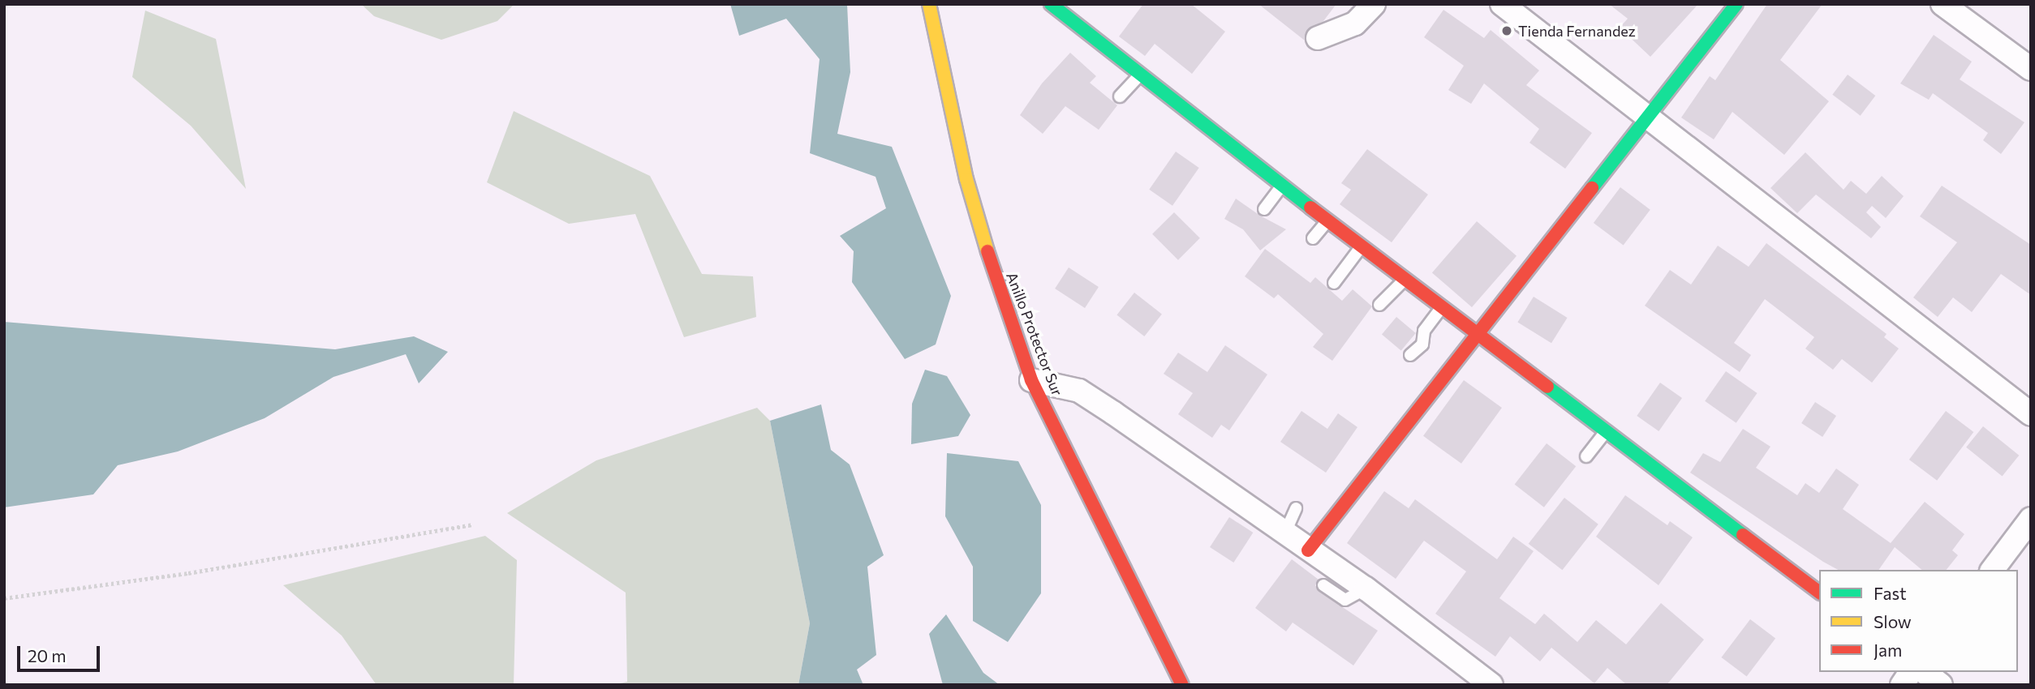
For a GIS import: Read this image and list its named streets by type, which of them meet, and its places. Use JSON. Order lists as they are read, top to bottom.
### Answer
{
  "streets": {
    "street": ["Anillo Protector Sur"]
  },
  "places": ["Tienda Fernandez"],
  "legend": ["Fast", "Slow", "Jam"],
  "scale_bar": "20 m"
}
